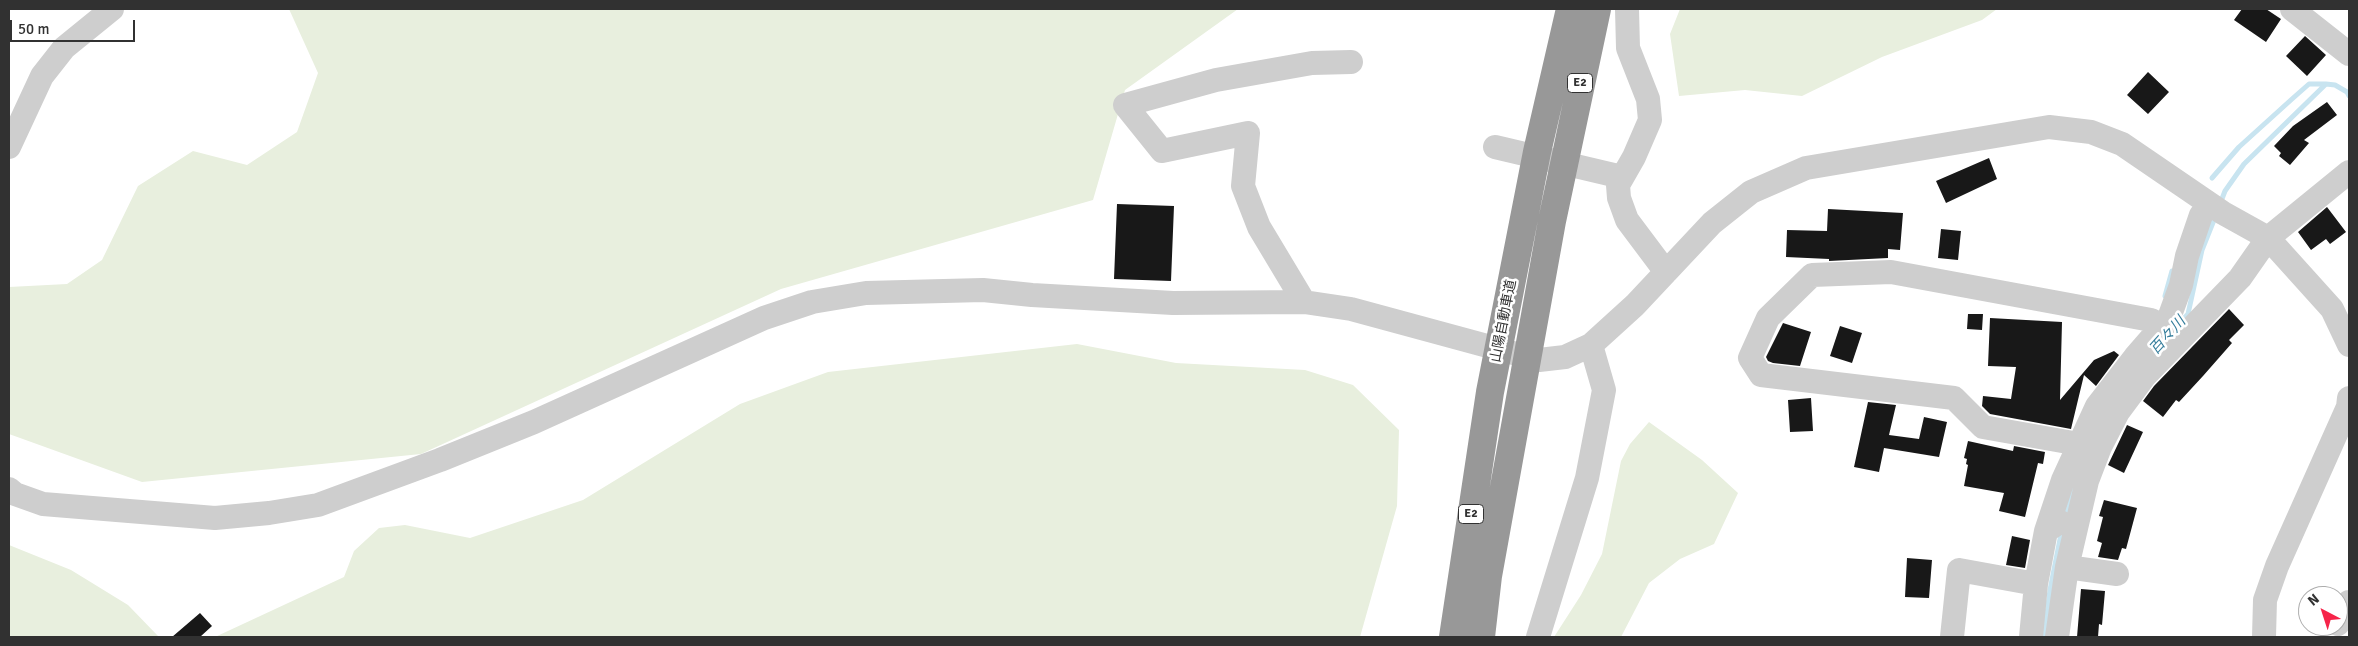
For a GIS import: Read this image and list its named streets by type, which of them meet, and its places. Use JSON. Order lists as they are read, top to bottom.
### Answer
{
  "streets": {
    "highway": ["E2", "山陽自動車道"]
  },
  "water": ["百々川"],
  "scale_bar": "50 m",
  "north": "top left"
}
